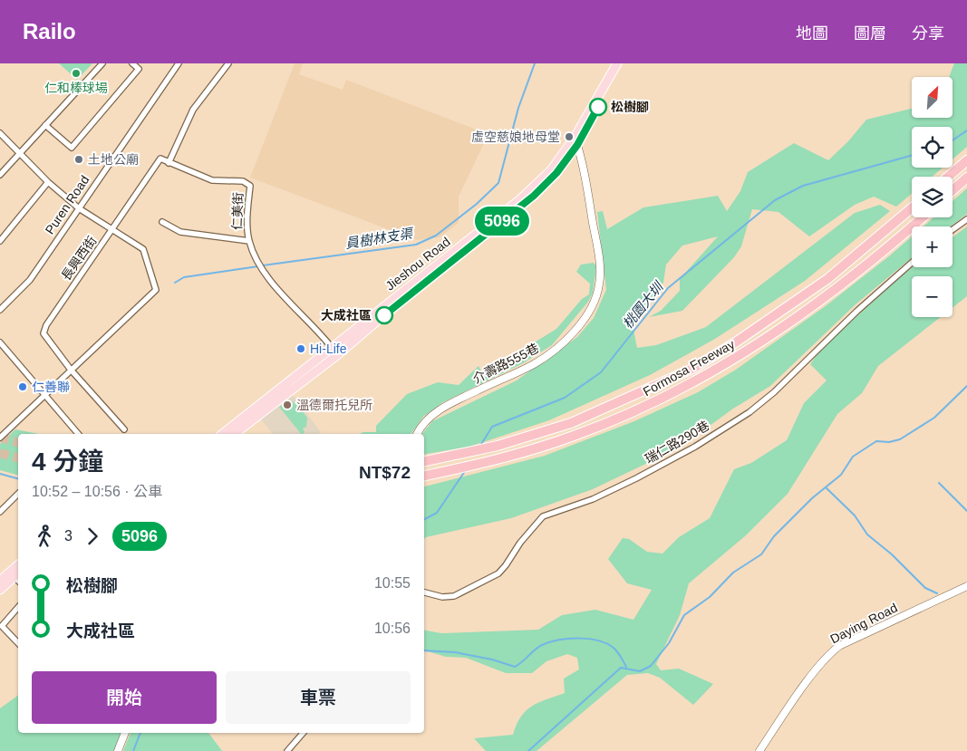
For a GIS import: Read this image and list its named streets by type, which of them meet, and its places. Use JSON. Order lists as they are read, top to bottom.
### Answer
{
  "streets": {
    "highway": ["Formosa Freeway"],
    "main road": ["Jieshou Road"],
    "street": [
      "Puren Road",
      "仁美街",
      "長興西街",
      "介壽路555巷",
      "瑞仁路290巷",
      "Daying Road"
    ]
  },
  "crossings": [
    ["仁美街", "長興西街"],
    ["仁美街", "Jieshou Road"],
    ["Jieshou Road", "介壽路555巷"]
  ],
  "water": ["員樹林支渠", "桃園大圳"],
  "places": [
    "仁和棒球場",
    "松樹腳",
    "虛空慈娘地母堂",
    "土地公廟",
    "大成社區",
    "Hi-Life",
    "仁善聯",
    "溫德爾托兒所"
  ],
  "lines": ["bus line 5096"],
  "north": "top right",
  "page": {
    "header": "Railo",
    "nav": ["地圖", "圖層", "分享"],
    "on_map": "5096",
    "map_buttons": ["+", "−"],
    "heading": ["4 分鐘", "10:52 – 10:56 · 公車", "NT$72"],
    "legs": ["3", "5096"],
    "list": [
      {
        "name": "松樹腳",
        "value": "10:55"
      },
      {
        "name": "大成社區",
        "value": "10:56"
      }
    ],
    "buttons": ["開始", "車票"]
  }
}
